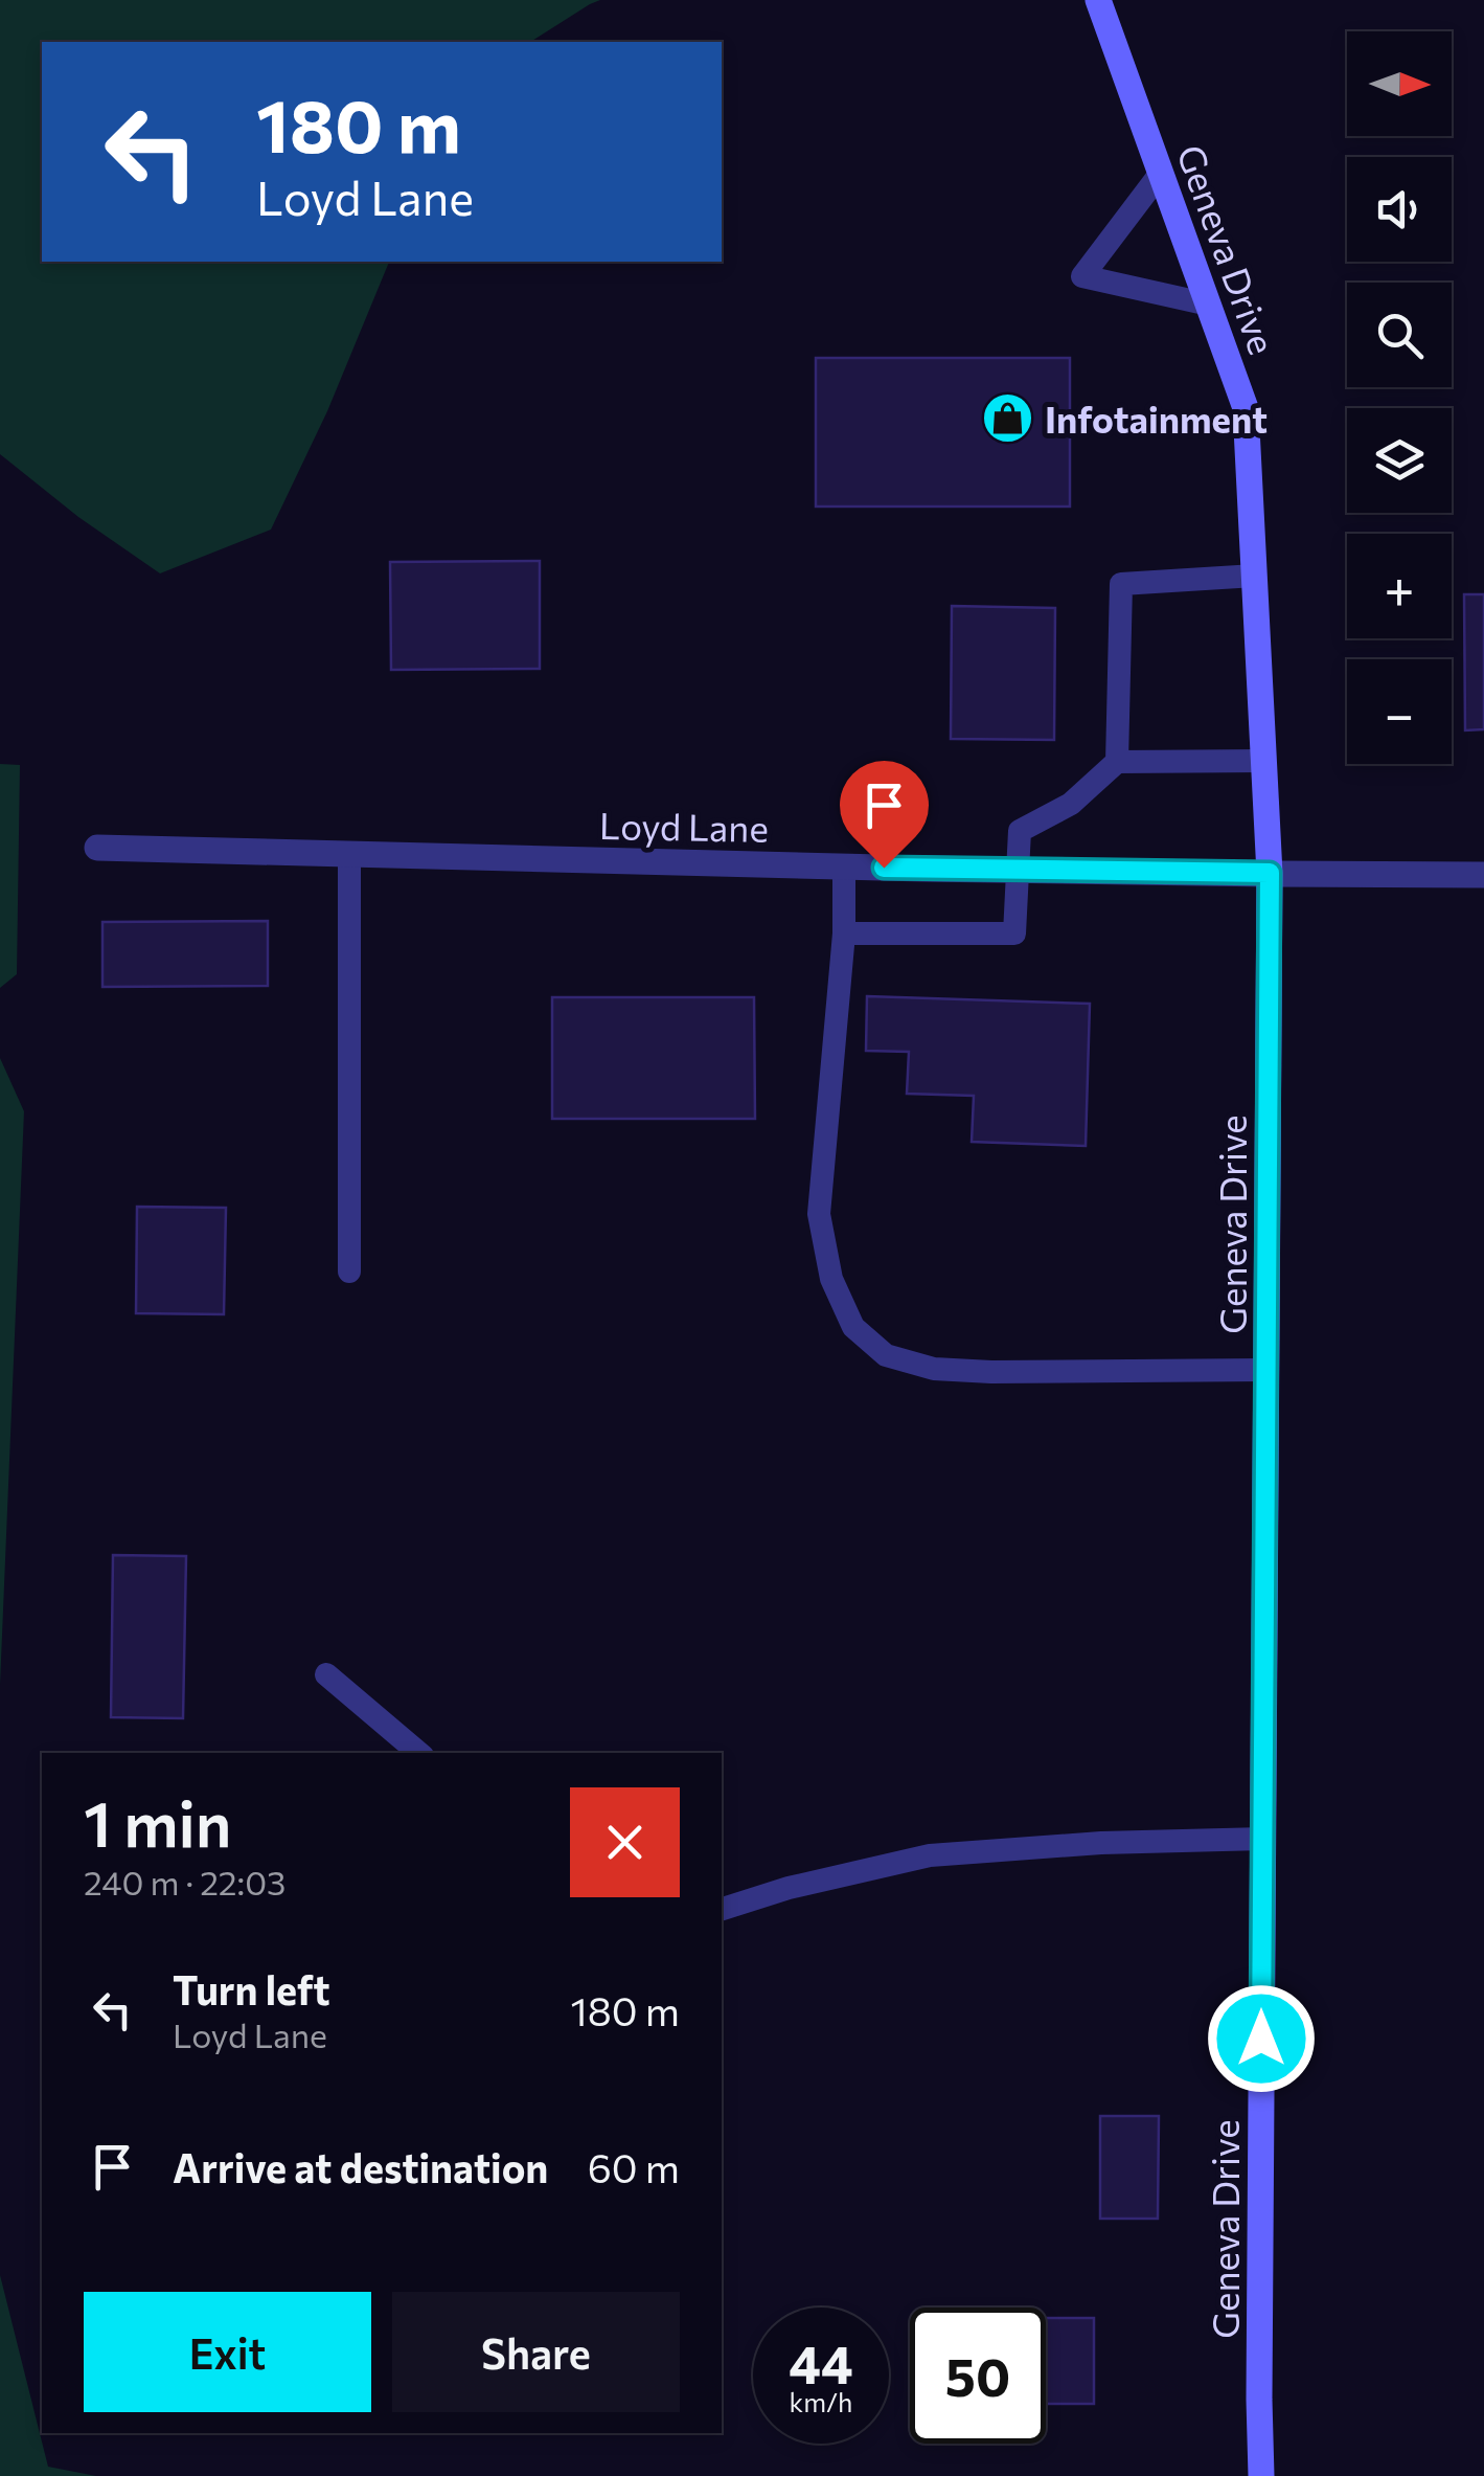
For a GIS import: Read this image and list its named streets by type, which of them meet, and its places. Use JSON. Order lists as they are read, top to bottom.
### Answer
{
  "streets": {
    "main road": ["Geneva Drive"],
    "street": ["Loyd Lane"]
  },
  "crossings": [
    ["Geneva Drive", "Loyd Lane"]
  ],
  "places": {
    "shop": ["Infotainment"]
  },
  "north": "right",
  "page": {
    "map_buttons": ["+", "−"],
    "turn": ["180 m", "Loyd Lane"],
    "heading": ["1 min", "240 m · 22:03"],
    "list": [
      {
        "name": "Turn left",
        "note": "Loyd Lane",
        "value": "180 m"
      },
      {
        "name": "Arrive at destination",
        "value": "60 m"
      }
    ],
    "buttons": ["Exit", "Share"],
    "speed": "44 km/h",
    "limit": "50"
  }
}
